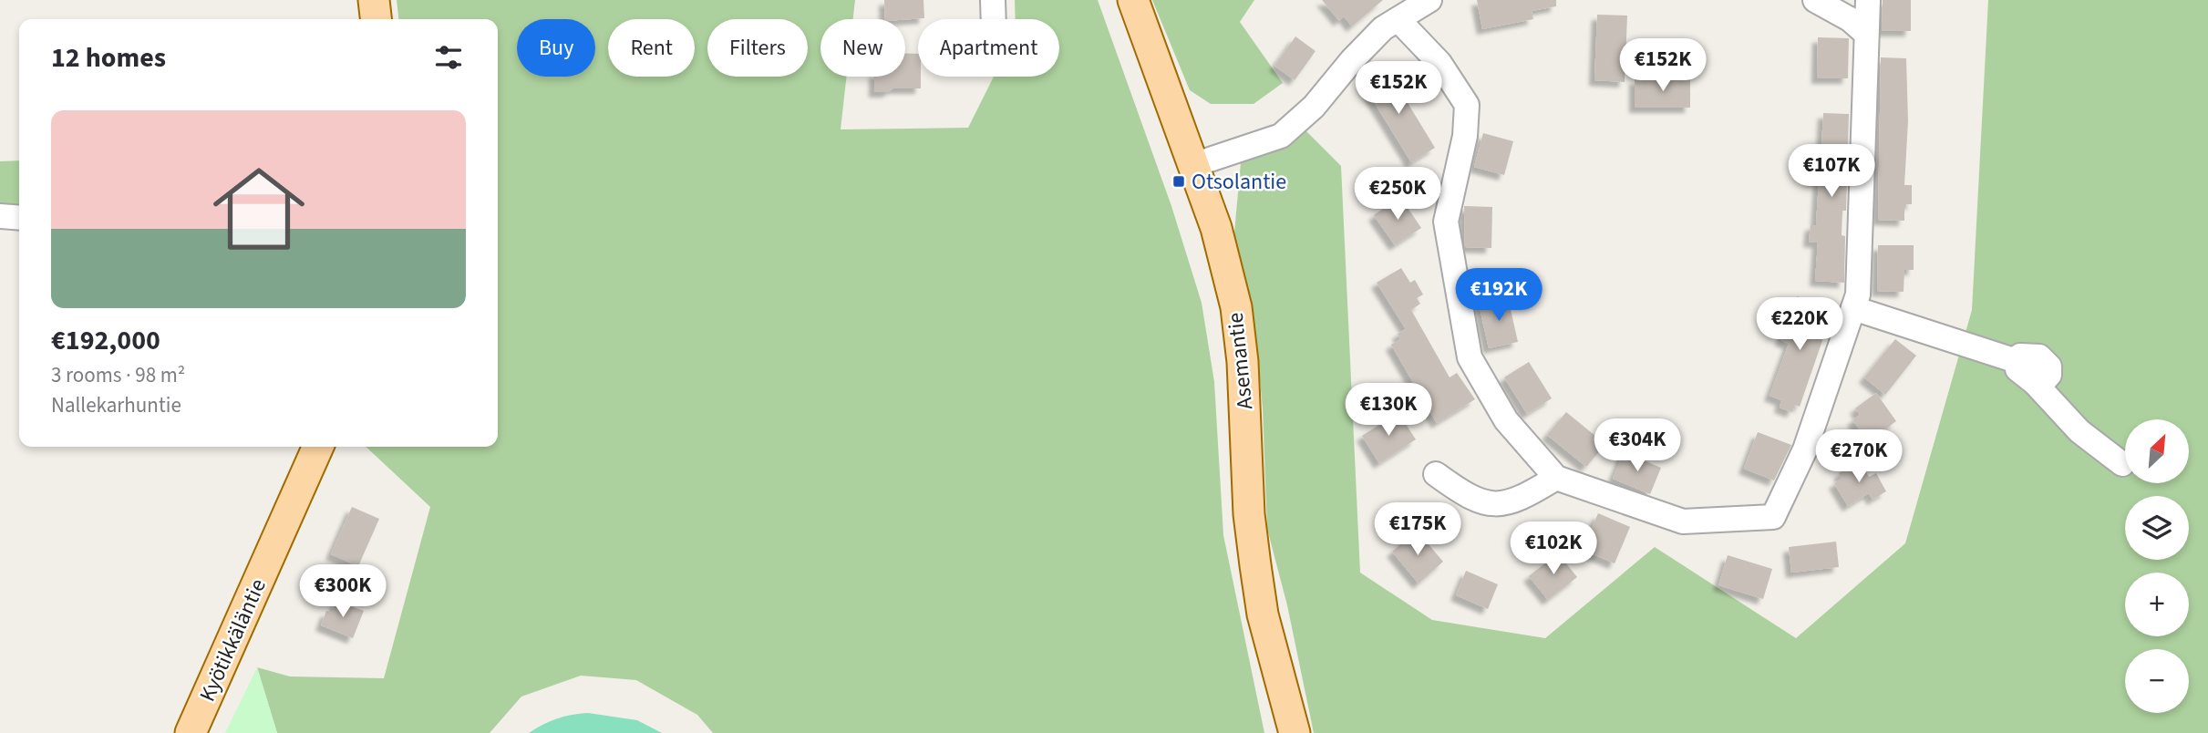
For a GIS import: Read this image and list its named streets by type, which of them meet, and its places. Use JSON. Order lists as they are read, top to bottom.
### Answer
{
  "streets": {
    "main road": ["Asemantie", "Kyötikkäläntie"]
  },
  "places": {
    "transit": ["Otsolantie"]
  },
  "north": "top right",
  "page": {
    "chip": [
      "Buy",
      "Rent",
      "Filters",
      "New",
      "Apartment"
    ],
    "heading": "12 homes",
    "price": [
      "€152K",
      "€152K",
      "€107K",
      "€250K",
      "€192K",
      "€220K",
      "€130K",
      "€304K",
      "€270K",
      "€175K",
      "€102K",
      "€300K"
    ],
    "list": [
      {
        "name": "€192,000",
        "note": "3 rooms · 98 m² · Nallekarhuntie"
      }
    ],
    "map_buttons": ["+", "−"]
  }
}
